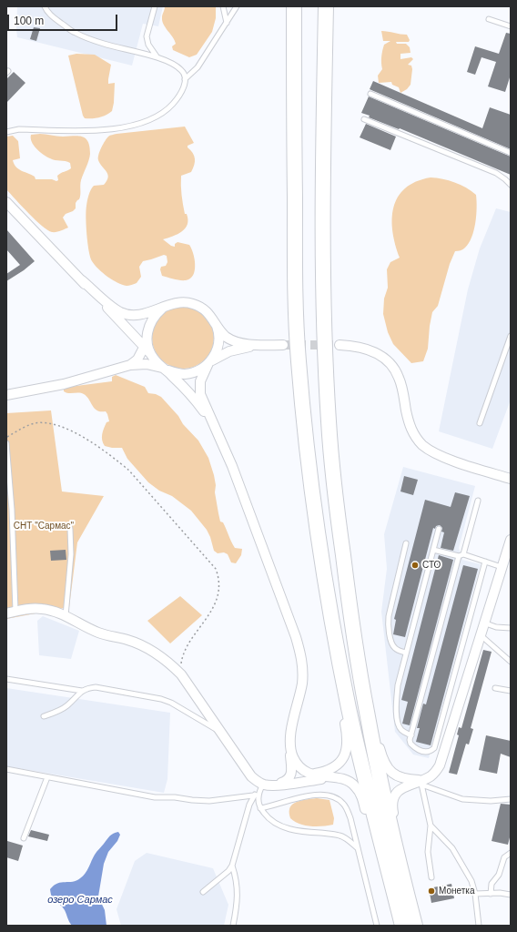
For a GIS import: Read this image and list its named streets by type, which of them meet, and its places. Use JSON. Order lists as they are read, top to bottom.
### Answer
{
  "water": ["озеро Сармас"],
  "parks": ["СНТ \"Сармас\""],
  "places": ["СТО", "Монетка"],
  "scale_bar": "100 m"
}
